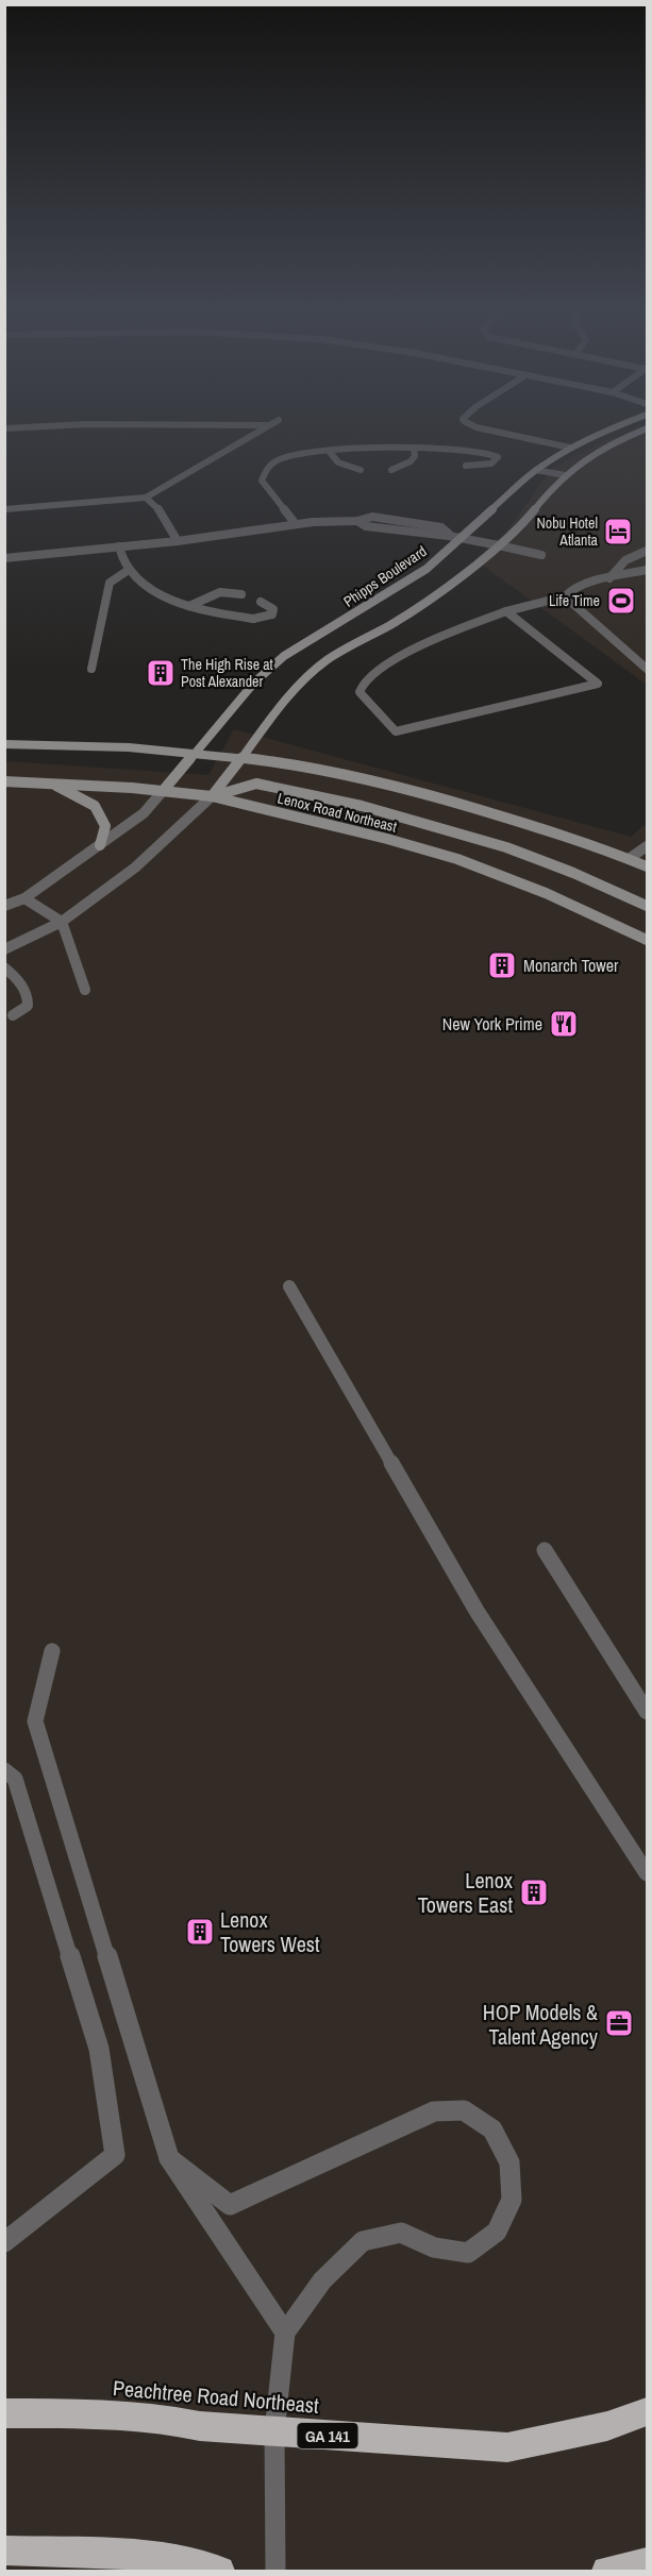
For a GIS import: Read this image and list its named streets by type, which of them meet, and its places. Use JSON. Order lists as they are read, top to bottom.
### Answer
{
  "streets": {
    "highway": ["Peachtree Road Northeast", "GA 141"],
    "main road": ["Phipps Boulevard", "Lenox Road Northeast"]
  },
  "crossings": [
    ["Phipps Boulevard", "Lenox Road Northeast"]
  ],
  "places": {
    "hotel": ["Nobu Hotel Atlanta"],
    "sports": ["Life Time"],
    "building": [
      "The High Rise at Post Alexander",
      "Monarch Tower",
      "Lenox Towers East",
      "Lenox Towers West"
    ],
    "restaurant": ["New York Prime"],
    "office": ["HOP Models & Talent Agency"]
  }
}
